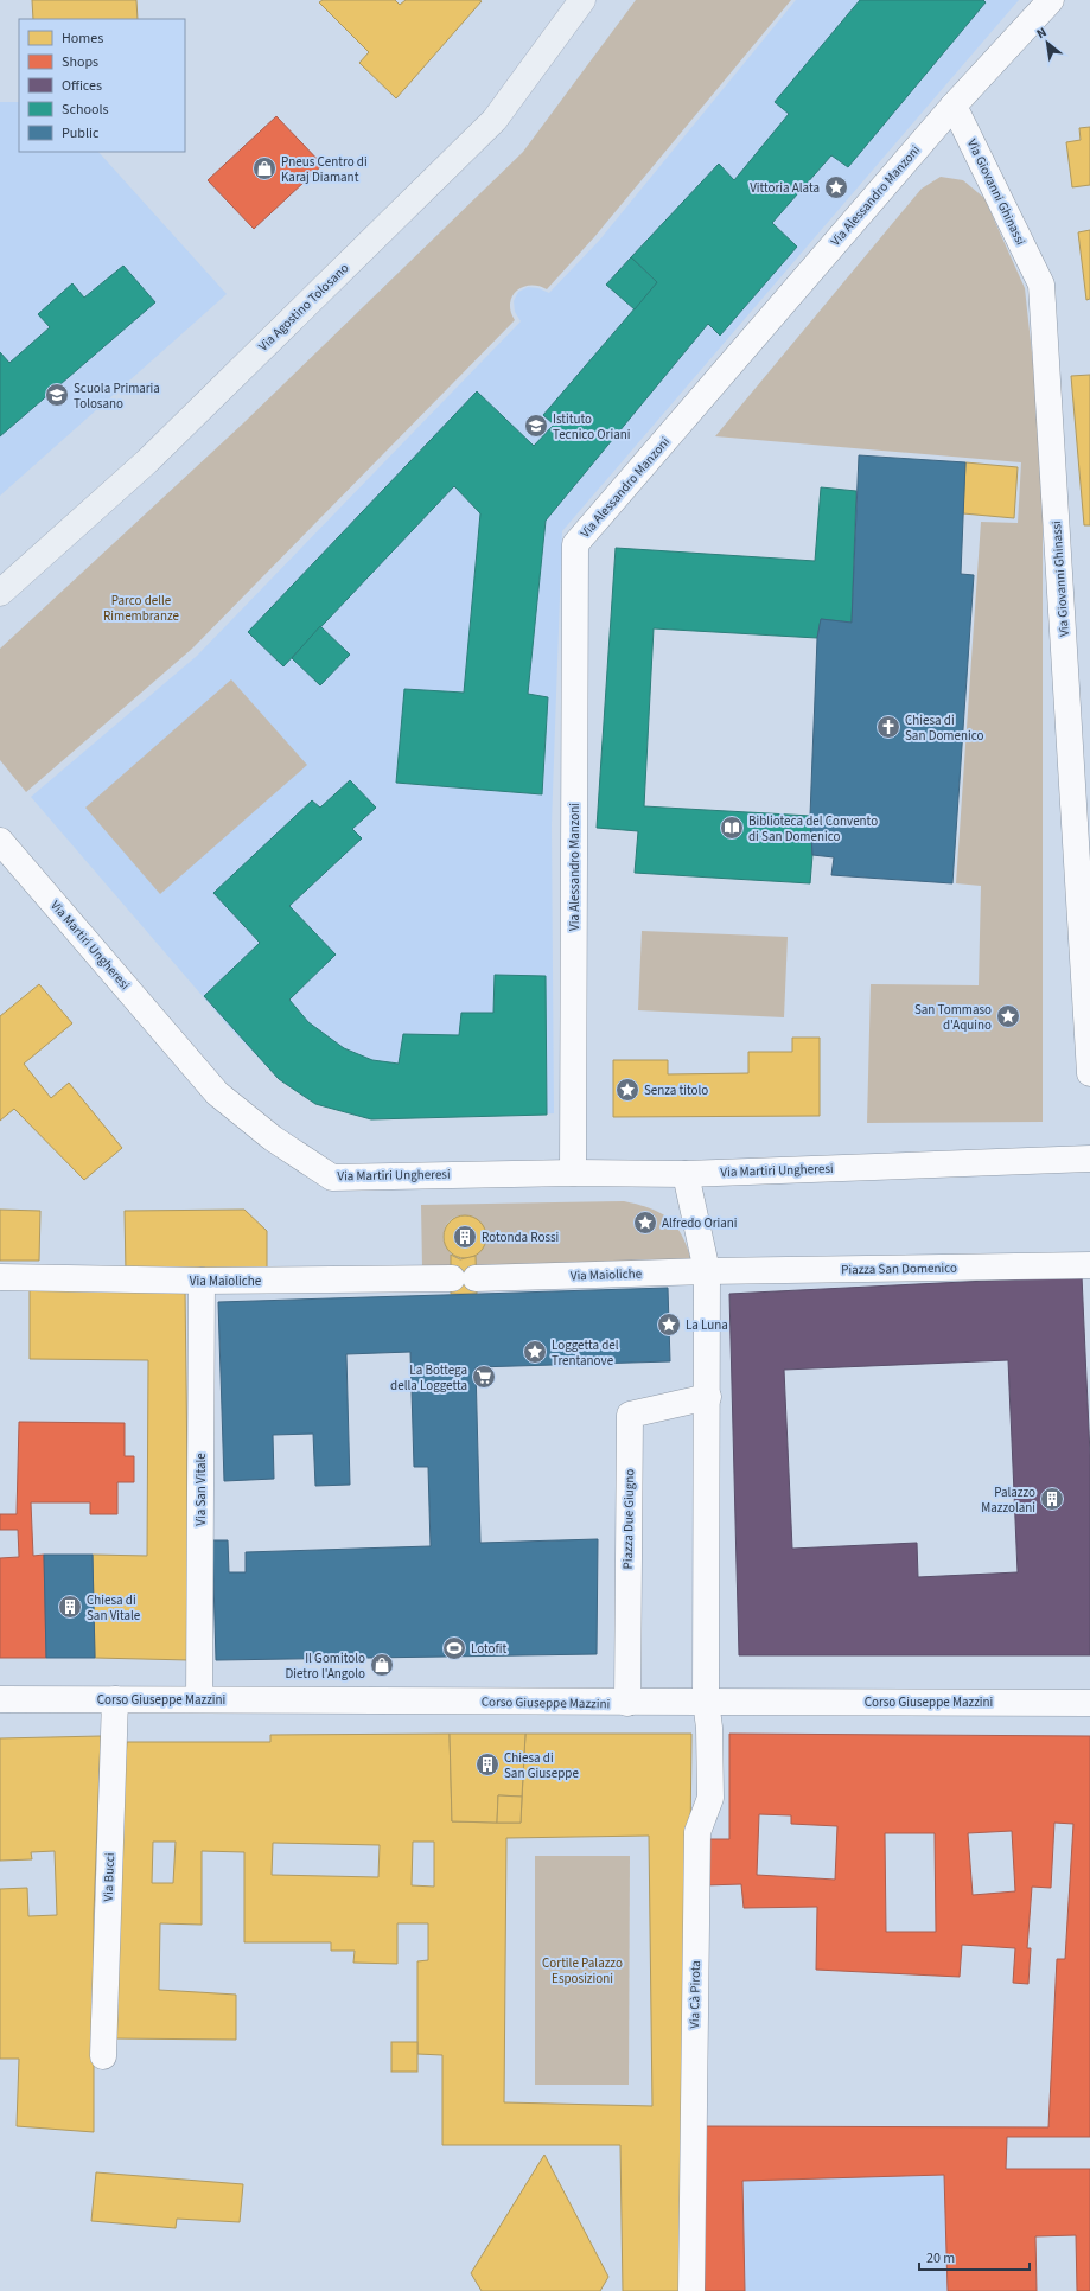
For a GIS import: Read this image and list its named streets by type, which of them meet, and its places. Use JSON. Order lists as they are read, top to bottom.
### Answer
{
  "streets": {
    "main road": ["Via Agostino Tolosano"],
    "street": [
      "Via Giovanni Ghinassi",
      "Via Alessandro Manzoni",
      "Via Martiri Ungheresi",
      "Piazza San Domenico",
      "Via Maioliche",
      "Via San Vitale",
      "Piazza Due Giugno",
      "Corso Giuseppe Mazzini",
      "Via Bucci",
      "Via Cà Pirota"
    ]
  },
  "crossings": [
    ["Via Giovanni Ghinassi", "Via Alessandro Manzoni"],
    ["Via Alessandro Manzoni", "Via Martiri Ungheresi"],
    ["Piazza San Domenico", "Via Maioliche"],
    ["Via Maioliche", "Via San Vitale"],
    ["Via San Vitale", "Corso Giuseppe Mazzini"],
    ["Piazza Due Giugno", "Corso Giuseppe Mazzini"],
    ["Corso Giuseppe Mazzini", "Via Bucci"],
    ["Corso Giuseppe Mazzini", "Via Cà Pirota"]
  ],
  "parks": ["Parco delle Rimembranze", "Cortile Palazzo Esposizioni"],
  "places": {
    "shop": ["Pneus Centro di Karaj Diamant", "Il Gomitolo Dietro l'Angolo"],
    "place": [
      "Vittoria Alata",
      "San Tommaso d'Aquino",
      "Senza titolo",
      "Alfredo Oriani",
      "La Luna",
      "Loggetta del Trentanove"
    ],
    "school or university": ["Scuola Primaria Tolosano", "Istituto Tecnico Oriani"],
    "church": ["Chiesa di San Domenico"],
    "library": ["Biblioteca del Convento di San Domenico"],
    "building": [
      "Rotonda Rossi",
      "Palazzo Mazzolani",
      "Chiesa di San Vitale",
      "Chiesa di San Giuseppe"
    ],
    "supermarket": ["La Bottega della Loggetta"],
    "sports": ["Lotofit"]
  },
  "legend": [
    "Homes",
    "Shops",
    "Offices",
    "Schools",
    "Public"
  ],
  "scale_bar": "20 m",
  "north": "top left"
}
